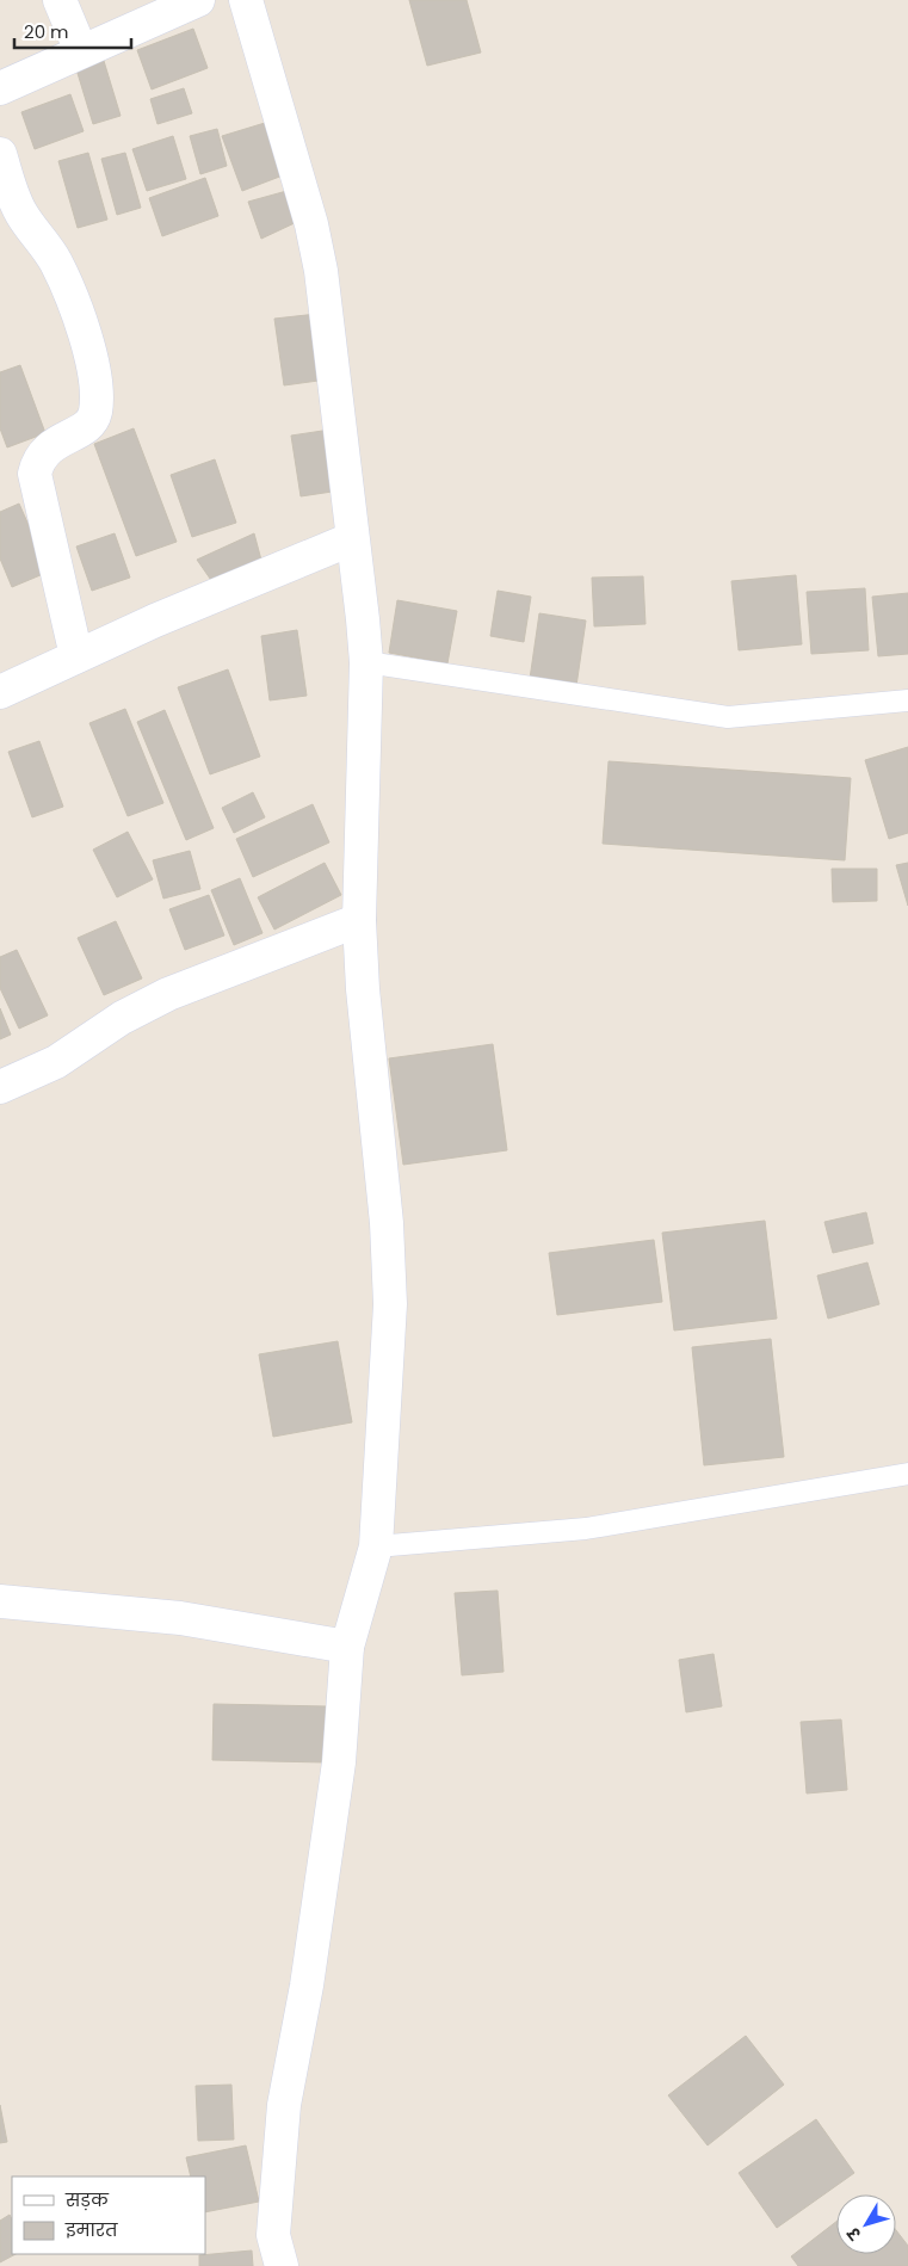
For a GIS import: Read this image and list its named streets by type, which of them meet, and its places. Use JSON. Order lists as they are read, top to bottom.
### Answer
{
  "legend": ["सड़क", "इमारत"],
  "scale_bar": "20 m",
  "north": "bottom left"
}
